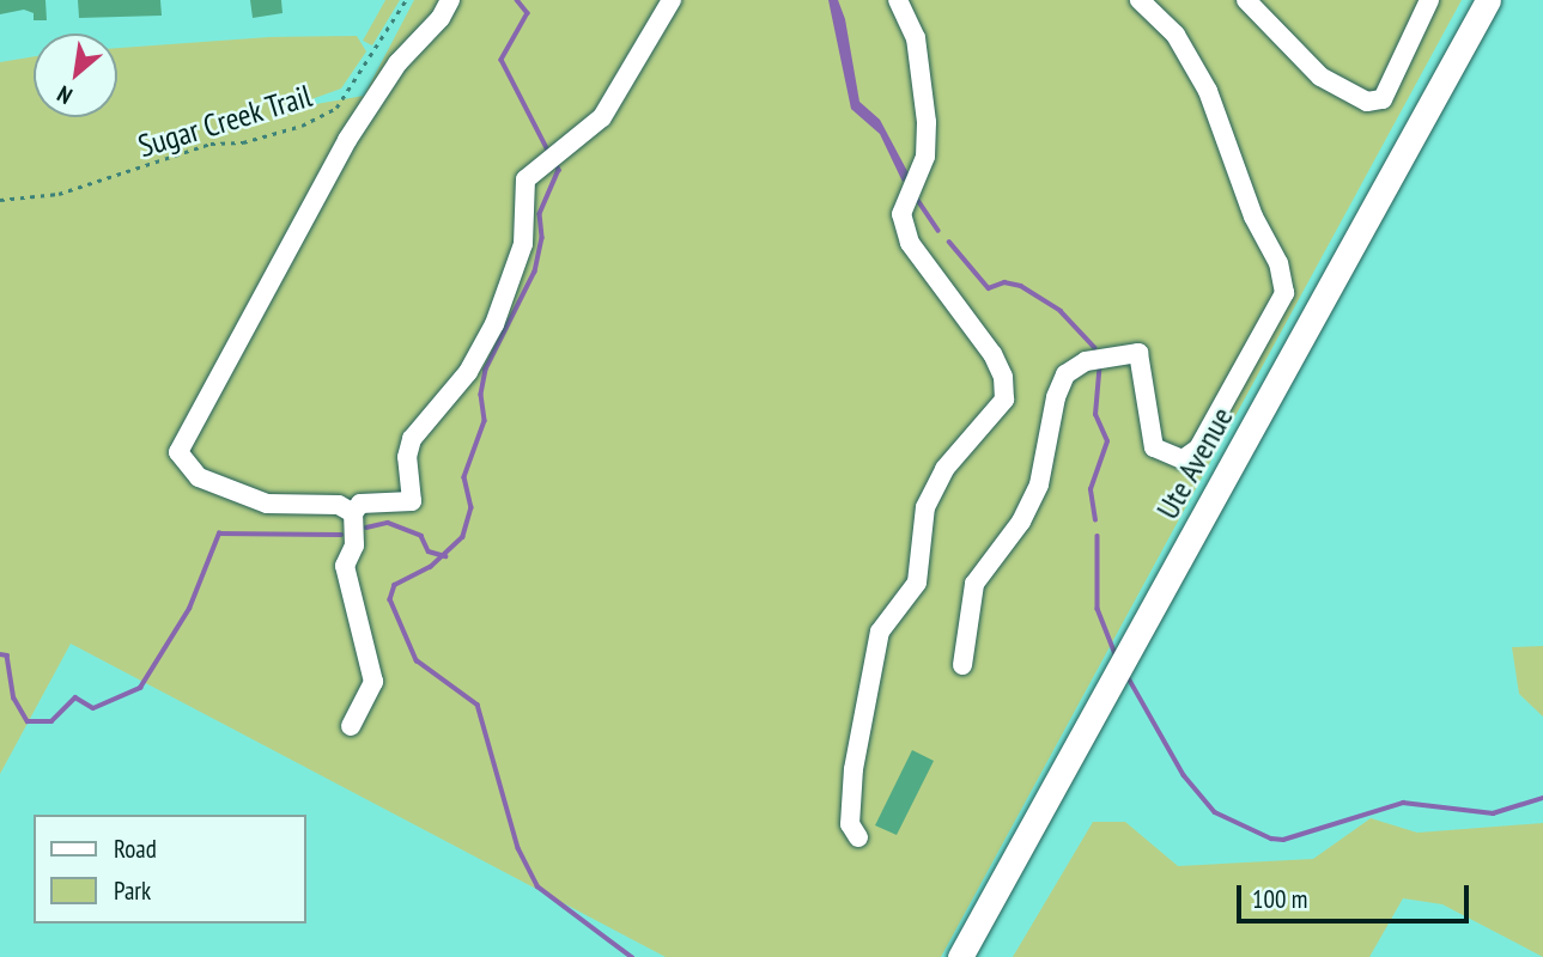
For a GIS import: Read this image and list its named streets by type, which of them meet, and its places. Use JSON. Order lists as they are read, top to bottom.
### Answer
{
  "streets": {
    "main road": ["Ute Avenue"],
    "path": ["Sugar Creek Trail"]
  },
  "legend": ["Road", "Park"],
  "scale_bar": "100 m",
  "north": "bottom left"
}
